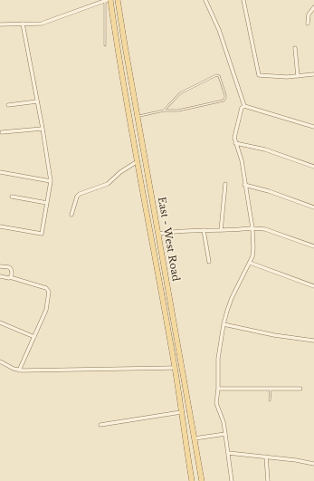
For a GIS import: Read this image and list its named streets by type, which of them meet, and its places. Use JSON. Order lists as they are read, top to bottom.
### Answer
{
  "streets": {
    "main road": ["East - West Road"]
  }
}
